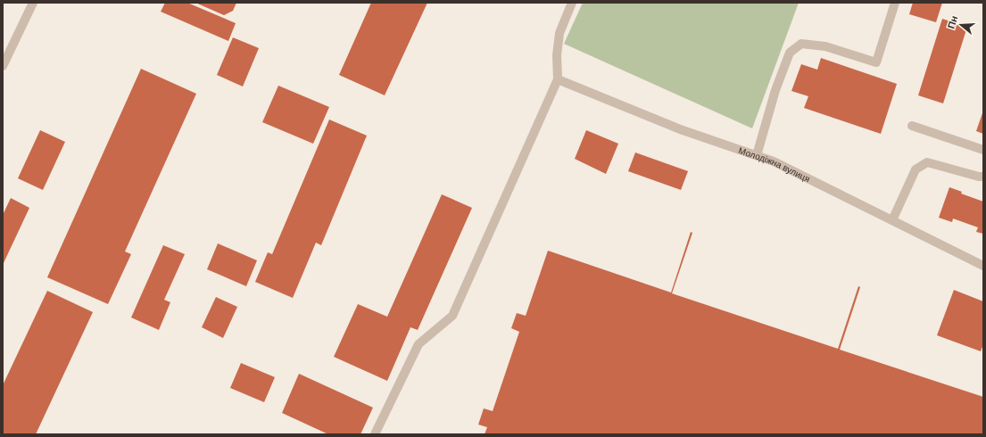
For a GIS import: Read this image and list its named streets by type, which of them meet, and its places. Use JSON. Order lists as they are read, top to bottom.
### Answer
{
  "streets": {
    "street": ["Молодіжна вулиця"]
  },
  "north": "left"
}
